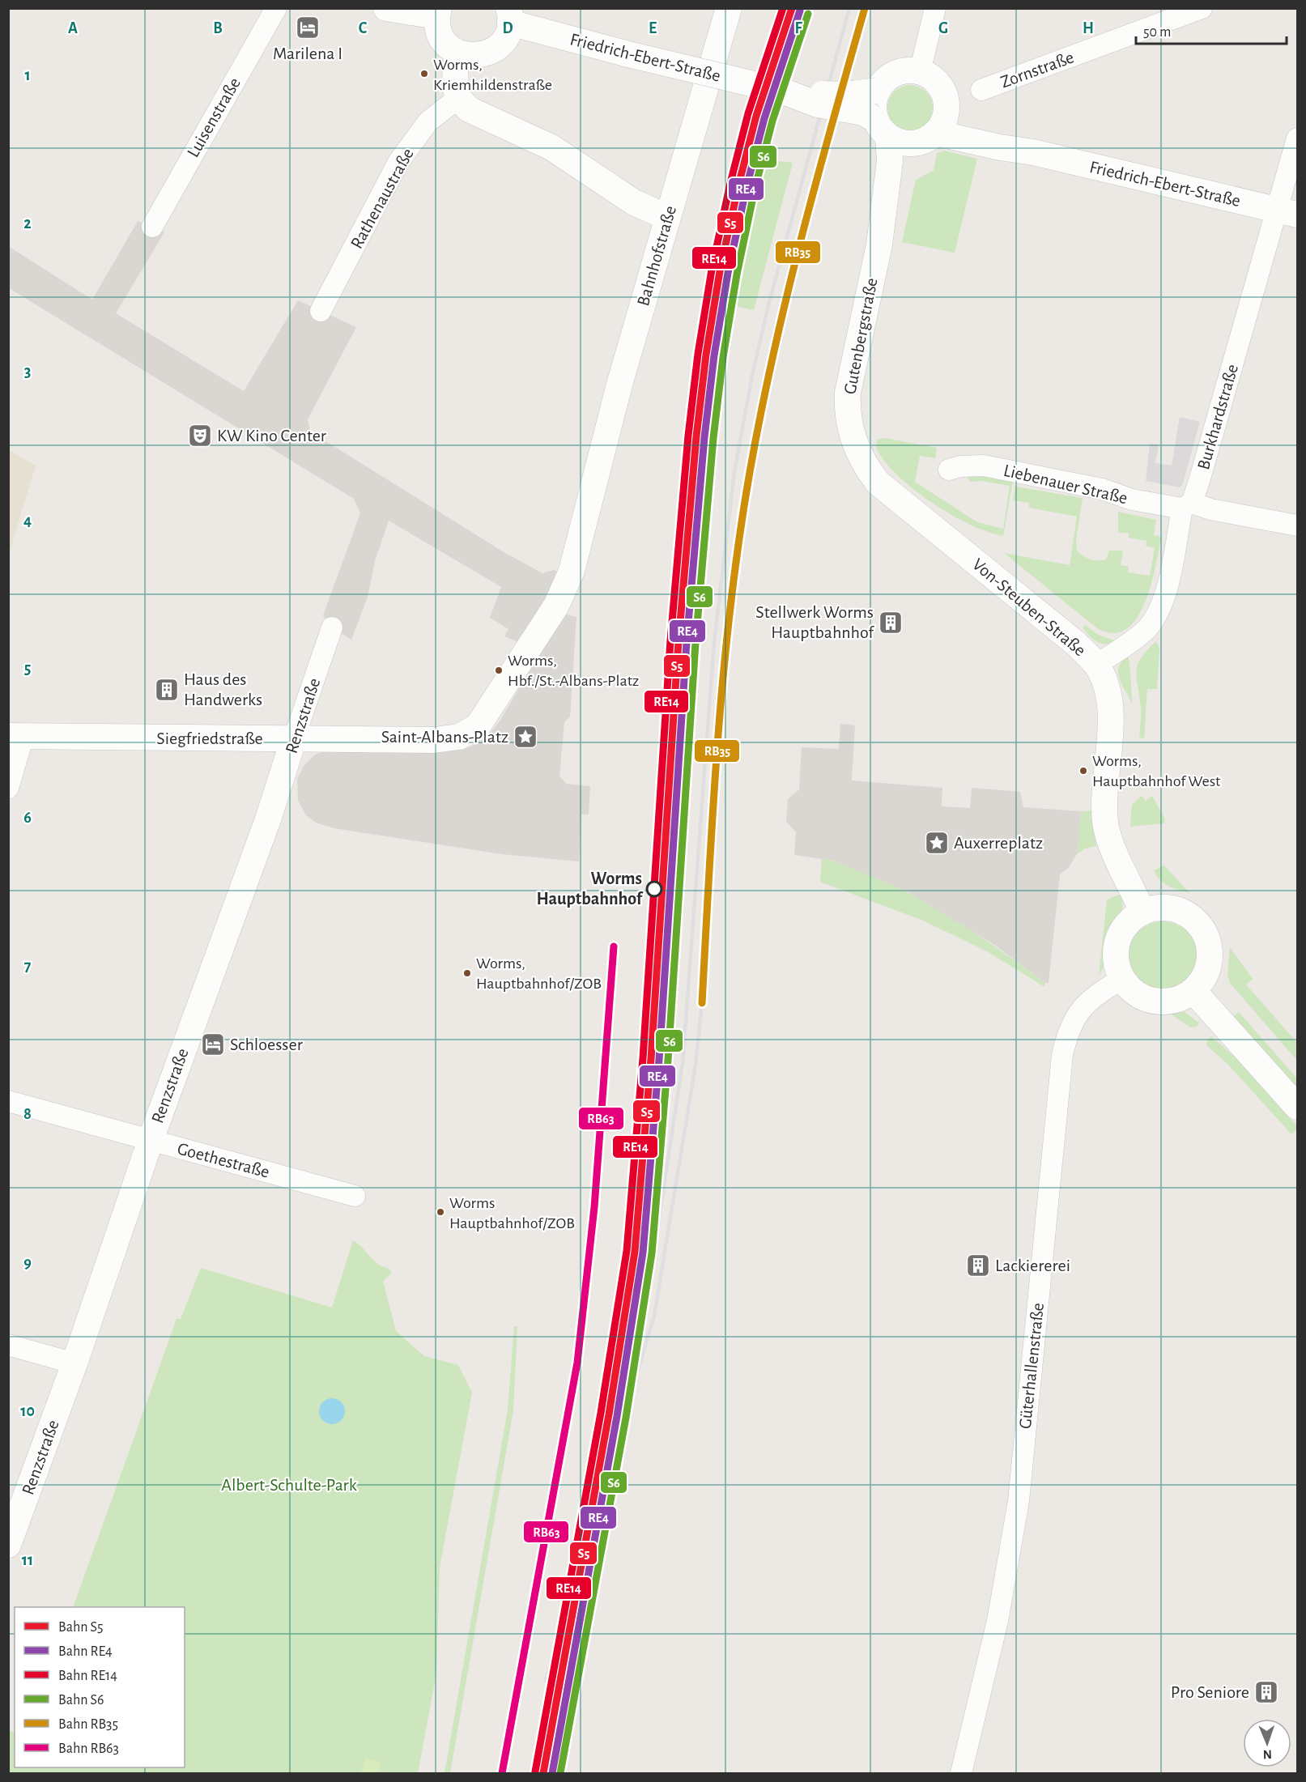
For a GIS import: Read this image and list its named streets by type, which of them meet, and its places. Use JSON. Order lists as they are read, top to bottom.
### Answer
{
  "streets": {
    "street": [
      "Friedrich-Ebert-Straße",
      "Zornstraße",
      "Luisenstraße",
      "Rathenaustraße",
      "Bahnhofstraße",
      "Gutenbergstraße",
      "Burkhardstraße",
      "Liebenauer Straße",
      "Von-Steuben-Straße",
      "Renzstraße",
      "Siegfriedstraße",
      "Goethestraße",
      "Güterhallenstraße"
    ]
  },
  "crossings": [
    ["Friedrich-Ebert-Straße", "Gutenbergstraße"],
    ["Friedrich-Ebert-Straße", "Burkhardstraße"],
    ["Bahnhofstraße", "Siegfriedstraße"],
    ["Gutenbergstraße", "Von-Steuben-Straße"],
    ["Burkhardstraße", "Liebenauer Straße"],
    ["Burkhardstraße", "Von-Steuben-Straße"],
    ["Von-Steuben-Straße", "Güterhallenstraße"],
    ["Renzstraße", "Siegfriedstraße"],
    ["Renzstraße", "Goethestraße"]
  ],
  "parks": ["Albert-Schulte-Park"],
  "places": {
    "hotel": ["Marilena I", "Schloesser"],
    "other": [
      "Worms, Kriemhildenstraße",
      "Worms, Hbf./St.-Albans-Platz",
      "Worms, Hauptbahnhof West",
      "Worms Hauptbahnhof",
      "Worms, Hauptbahnhof/ZOB",
      "Worms Hauptbahnhof/ZOB"
    ],
    "theatre": ["KW Kino Center"],
    "building": [
      "Stellwerk Worms Hauptbahnhof",
      "Haus des Handwerks",
      "Lackiererei",
      "Pro Seniore"
    ],
    "place": ["Saint-Albans-Platz", "Auxerreplatz"]
  },
  "lines": [
    "rail line S5",
    "rail line RE14",
    "rail line RB35",
    "rail line RE4",
    "rail line S6",
    "rail line RB63"
  ],
  "legend": [
    "Bahn S5",
    "Bahn RE4",
    "Bahn RE14",
    "Bahn S6",
    "Bahn RB35",
    "Bahn RB63"
  ],
  "scale_bar": "50 m",
  "north": "bottom",
  "grid": {
    "columns": [
      "A",
      "B",
      "C",
      "D",
      "E",
      "F",
      "G",
      "H"
    ],
    "rows": [
      "1",
      "2",
      "3",
      "4",
      "5",
      "6",
      "7",
      "8",
      "9",
      "10",
      "11"
    ]
  }
}
